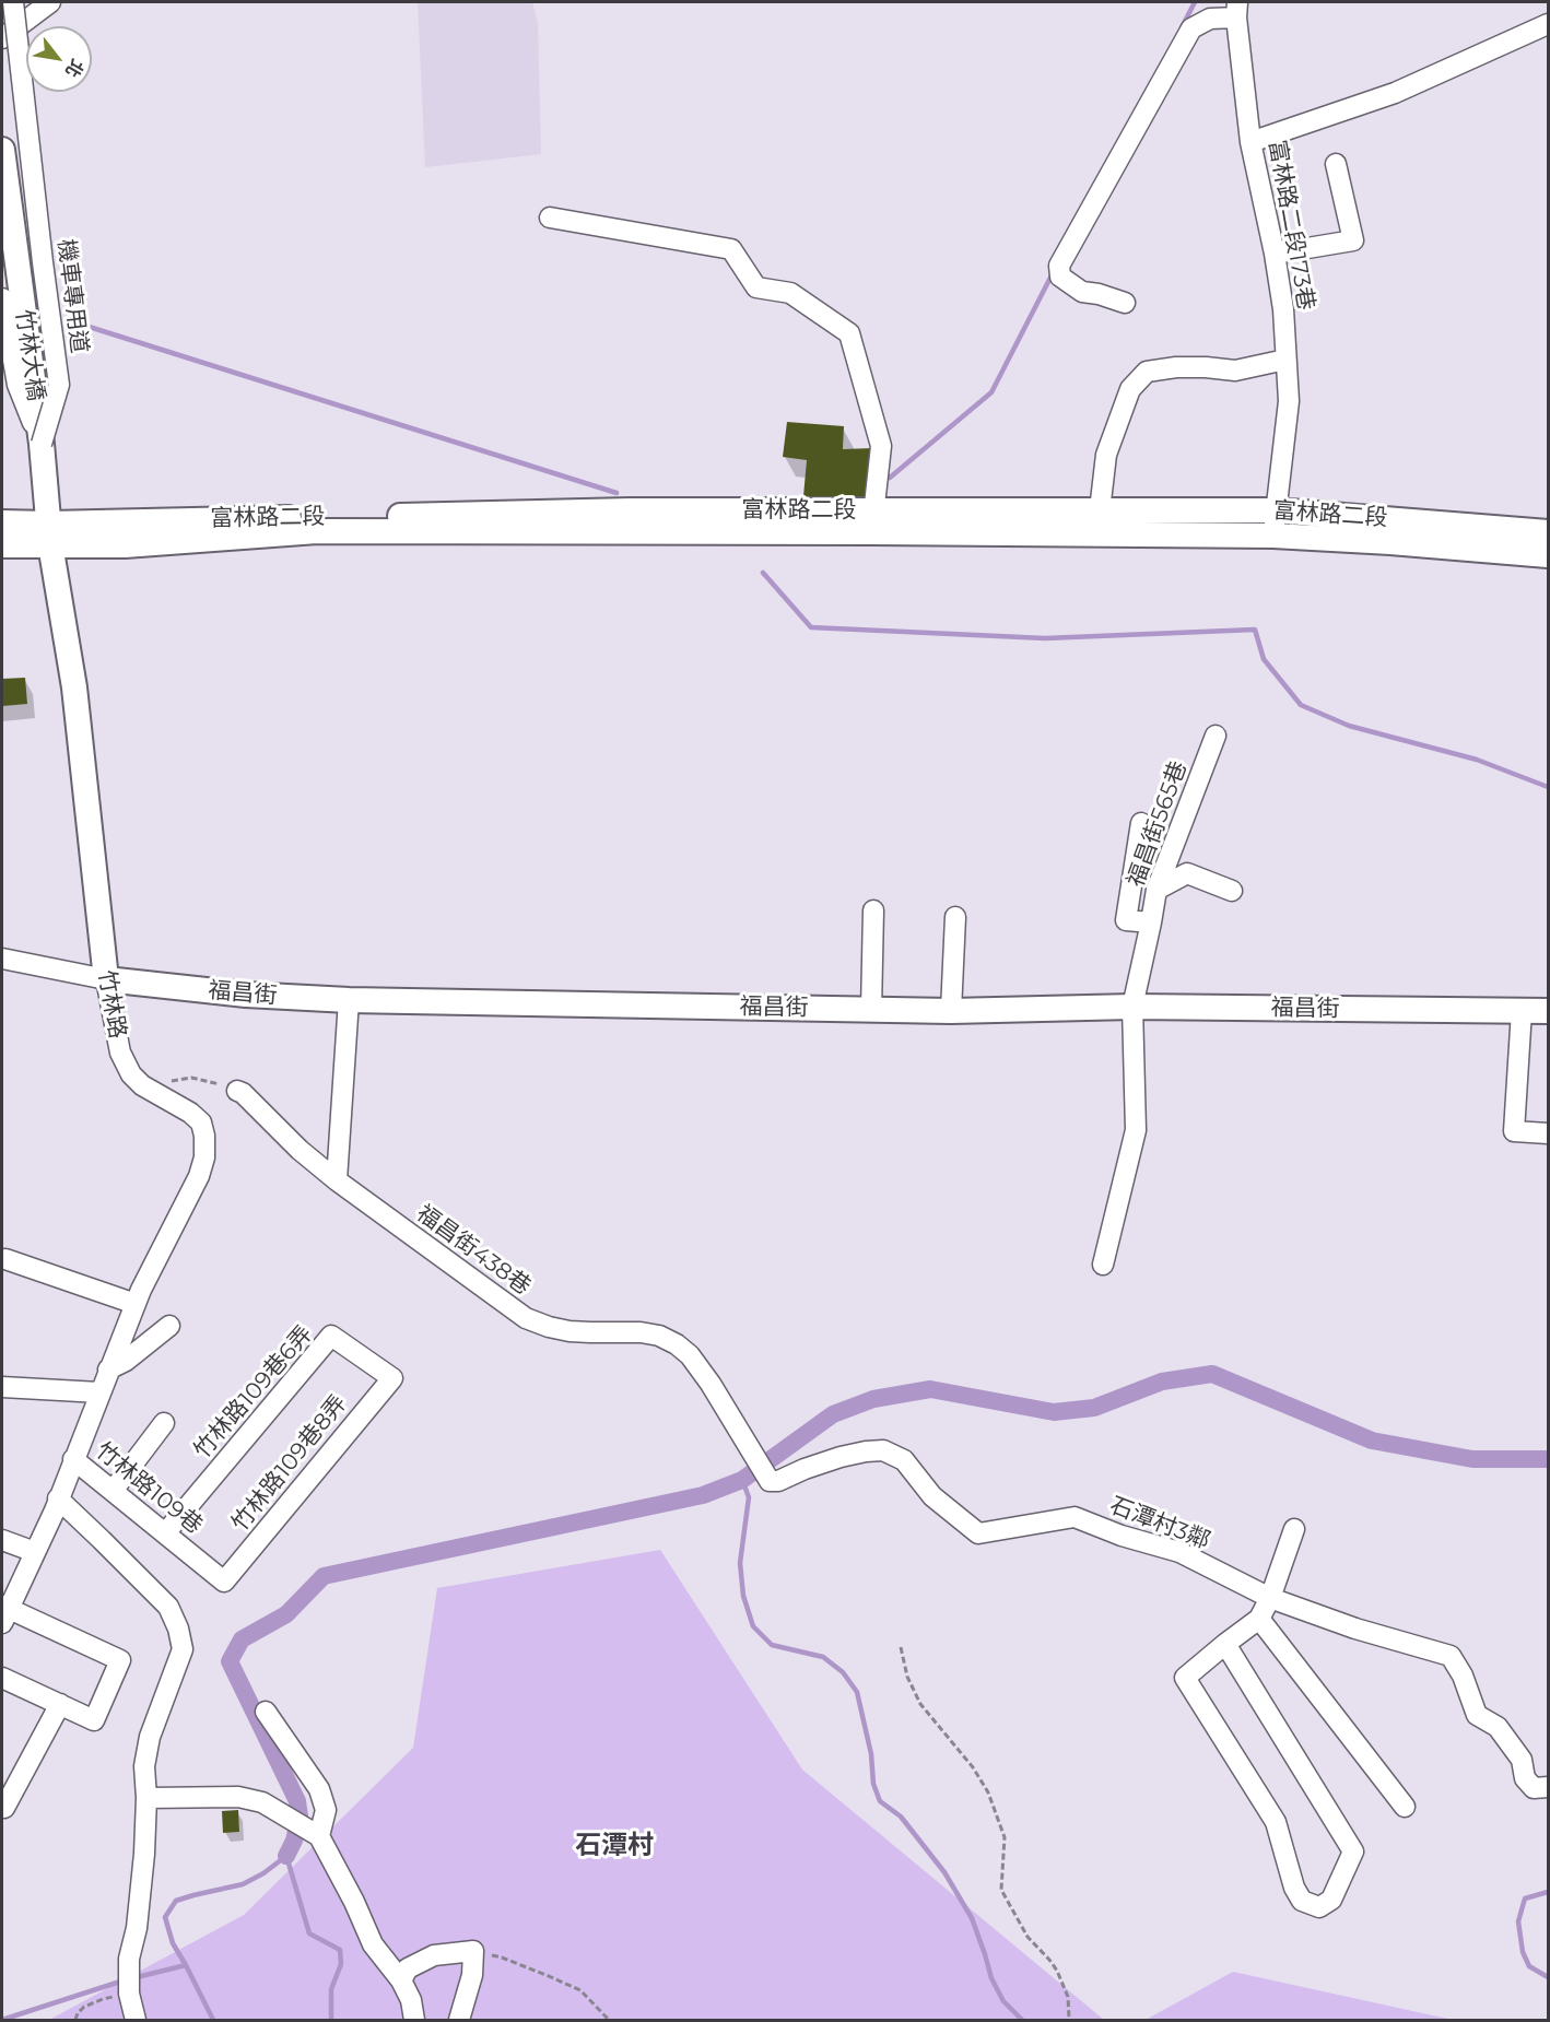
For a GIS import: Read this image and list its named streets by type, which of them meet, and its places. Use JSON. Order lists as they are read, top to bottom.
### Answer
{
  "streets": {
    "main road": [
      "竹林大橋",
      "富林路二段",
      "福昌街",
      "竹林路"
    ],
    "street": [
      "富林路二段173巷",
      "機車專用道",
      "福昌街565巷",
      "福昌街438巷",
      "竹林路109巷6弄",
      "竹林路109巷8弄",
      "竹林路109巷",
      "石潭村3鄰"
    ]
  },
  "crossings": [
    ["富林路二段173巷", "富林路二段"],
    ["機車專用道", "竹林大橋"],
    ["機車專用道", "竹林路"],
    ["竹林大橋", "竹林路"],
    ["富林路二段", "竹林路"],
    ["福昌街565巷", "福昌街"],
    ["福昌街", "竹林路"],
    ["竹林路", "竹林路109巷"],
    ["福昌街438巷", "石潭村3鄰"],
    ["竹林路109巷6弄", "竹林路109巷8弄"],
    ["竹林路109巷6弄", "竹林路109巷"],
    ["竹林路109巷8弄", "竹林路109巷"]
  ],
  "districts": ["石潭村"],
  "north": "bottom right"
}
